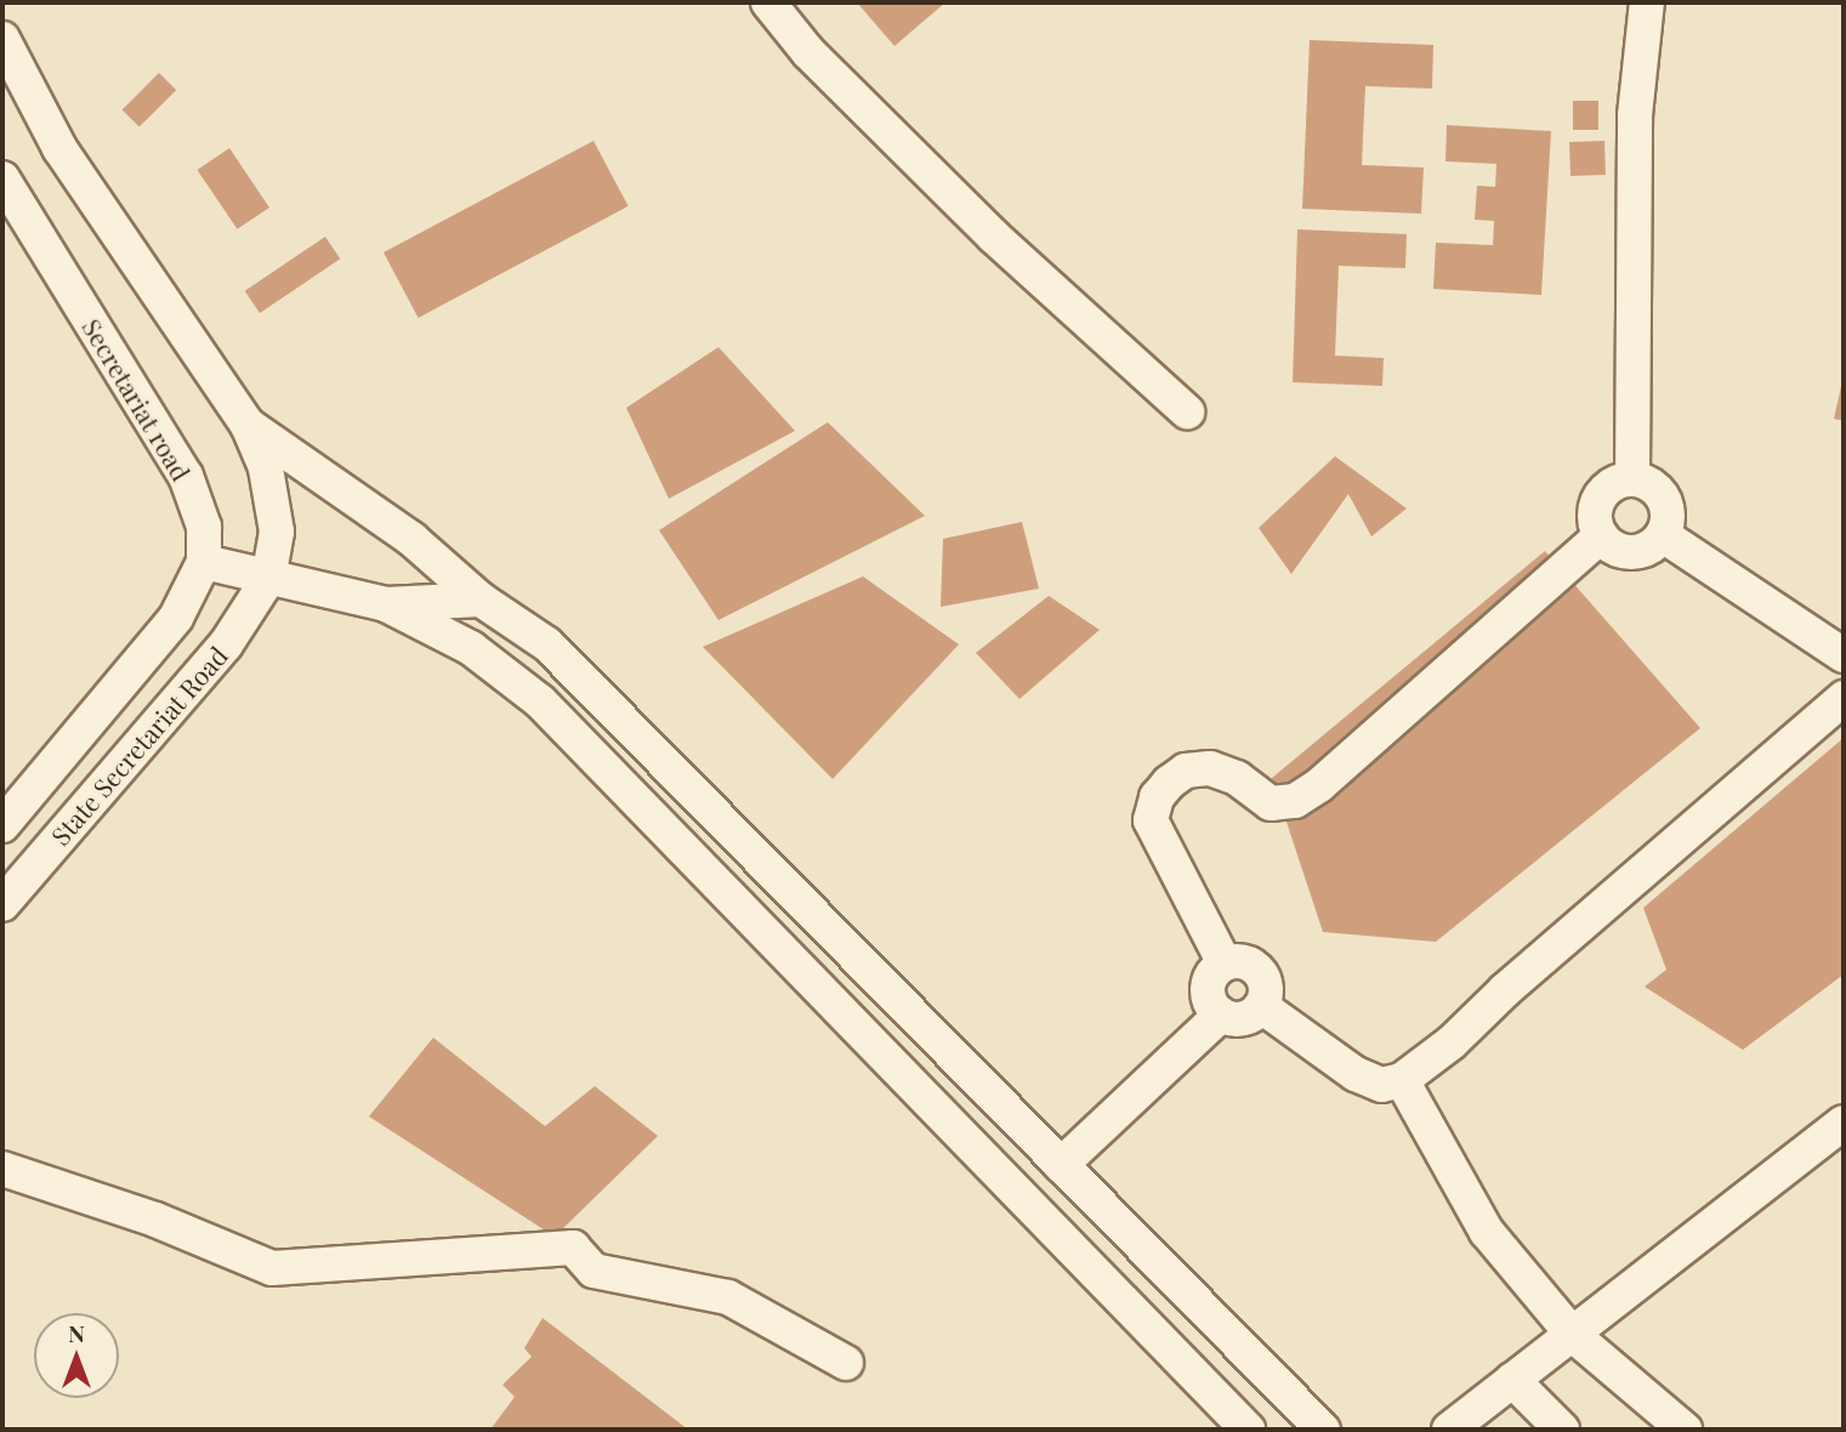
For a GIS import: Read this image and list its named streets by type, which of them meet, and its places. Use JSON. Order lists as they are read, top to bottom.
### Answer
{
  "streets": {
    "street": ["Secretariat road", "State Secretariat Road"]
  },
  "north": "top"
}
